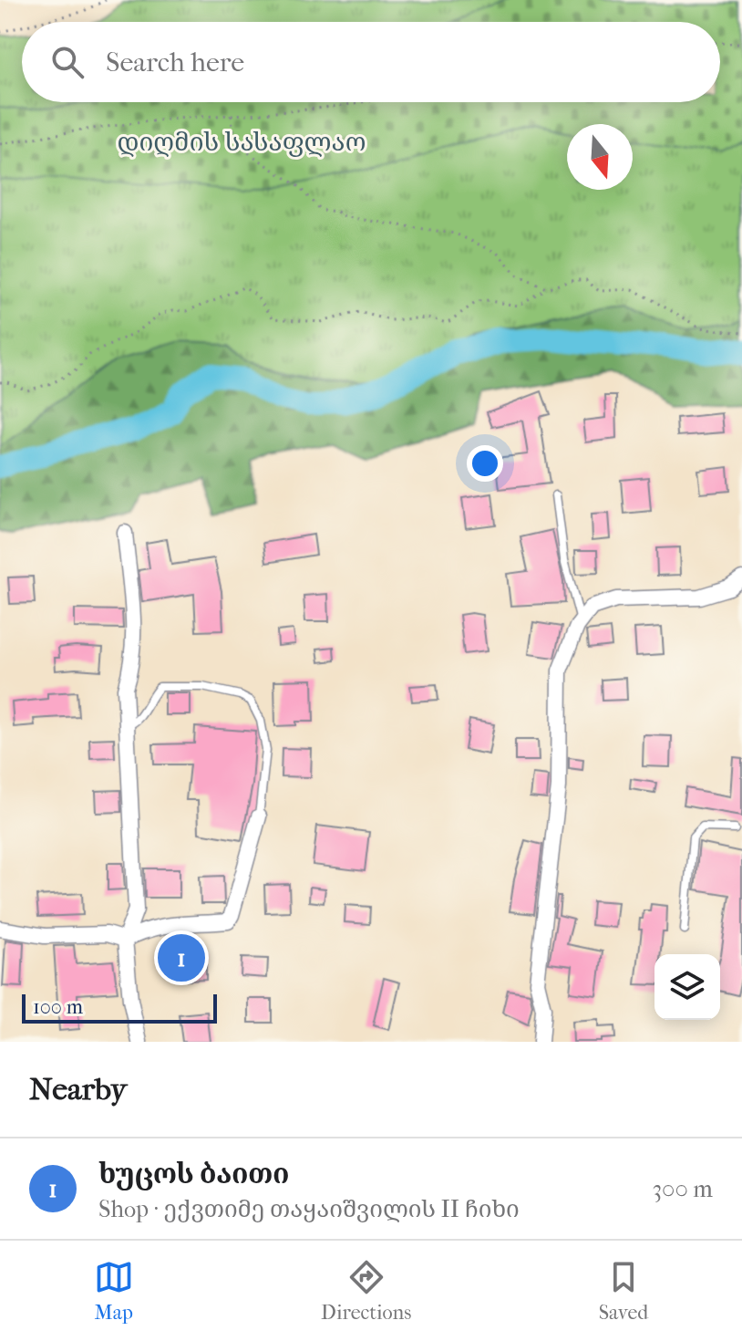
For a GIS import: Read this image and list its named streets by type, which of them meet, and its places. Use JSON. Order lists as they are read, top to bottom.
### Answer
{
  "parks": ["დიღმის სასაფლაო"],
  "scale_bar": "100 m",
  "north": "bottom",
  "page": {
    "search": "Search here",
    "pins": "1",
    "scale": "100 m",
    "heading": "Nearby",
    "list": [
      {
        "mark": "1",
        "name": "ხუცოს ბაითი",
        "note": "Shop · ექვთიმე თაყაიშვილის II ჩიხი",
        "value": "300 m"
      }
    ],
    "nav": ["Map", "Directions", "Saved"]
  }
}
